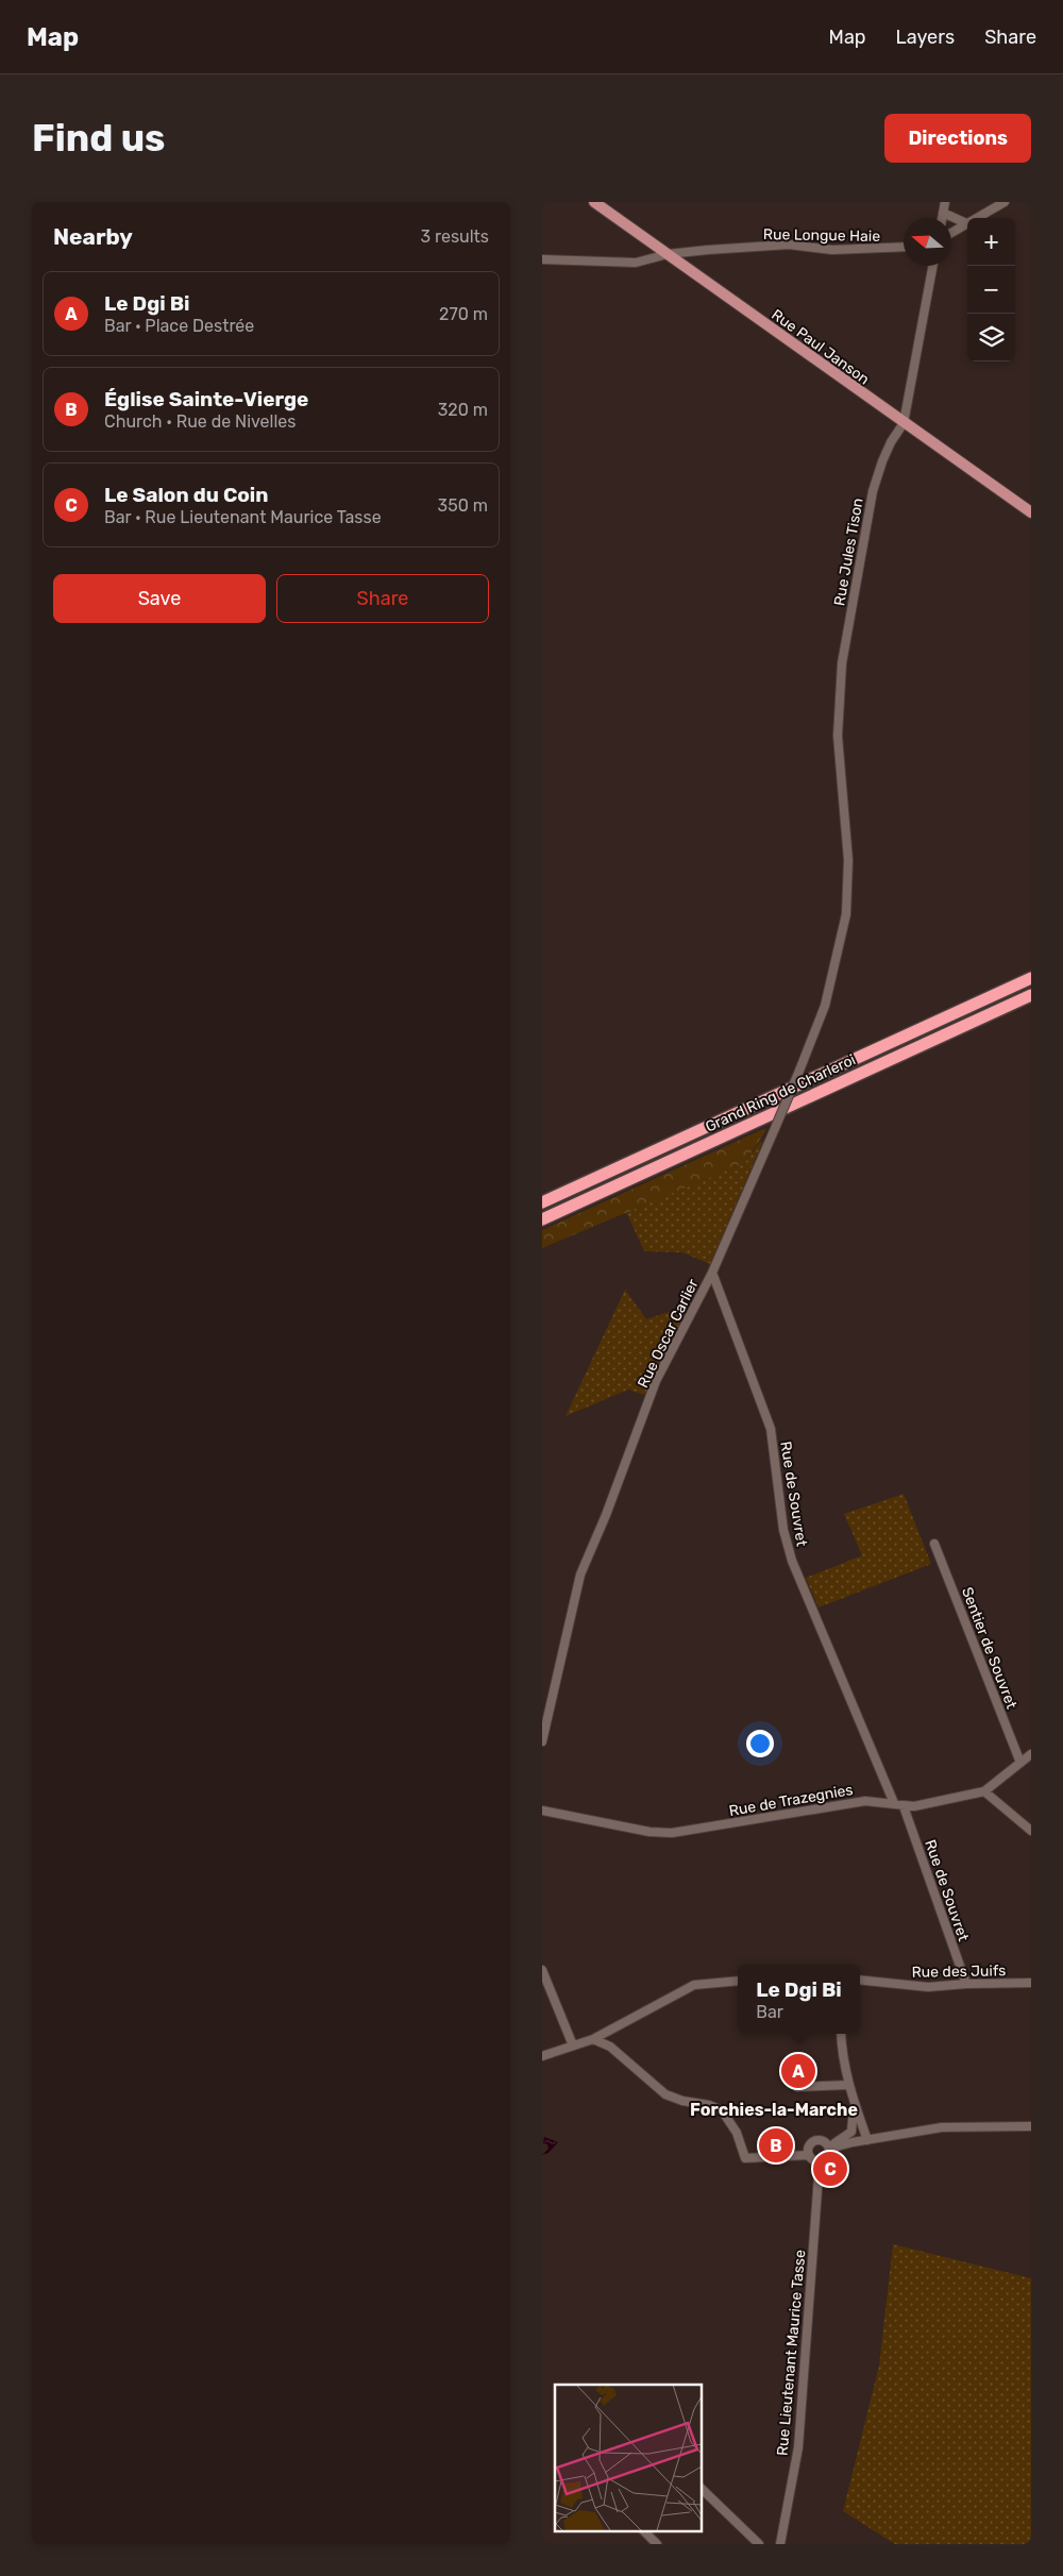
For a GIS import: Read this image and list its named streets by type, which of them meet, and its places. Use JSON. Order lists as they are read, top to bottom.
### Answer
{
  "streets": {
    "highway": ["Grand Ring de Charleroi"],
    "main road": ["Rue Paul Janson"],
    "street": [
      "Rue Longue Haie",
      "Rue Jules Tison",
      "Rue Oscar Carlier",
      "Rue de Souvret",
      "Sentier de Souvret",
      "Rue de Trazegnies",
      "Rue des Juifs",
      "Rue Lieutenant Maurice Tasse"
    ]
  },
  "crossings": [
    ["Rue Longue Haie", "Rue Paul Janson"],
    ["Rue Paul Janson", "Rue Jules Tison"],
    ["Rue Jules Tison", "Rue Oscar Carlier"],
    ["Rue Oscar Carlier", "Rue de Souvret"],
    ["Rue de Souvret", "Rue de Trazegnies"],
    ["Rue de Souvret", "Rue des Juifs"]
  ],
  "districts": ["Forchies-la-Marche"],
  "north": "left",
  "page": {
    "header": "Map",
    "nav": ["Map", "Layers", "Share"],
    "buttons": [
      "Directions",
      ["Save", "Share"]
    ],
    "title": "Find us",
    "heading": ["Nearby", "3 results"],
    "map_buttons": ["+", "−"],
    "list": [
      {
        "mark": "A",
        "name": "Le Dgi Bi",
        "note": "Bar · Place Destrée",
        "value": "270 m"
      },
      {
        "mark": "B",
        "name": "Église Sainte-Vierge",
        "note": "Church · Rue de Nivelles",
        "value": "320 m"
      },
      {
        "mark": "C",
        "name": "Le Salon du Coin",
        "note": "Bar · Rue Lieutenant Maurice Tasse",
        "value": "350 m"
      }
    ],
    "popup": ["Le Dgi Bi", "Bar"],
    "pins": ["A", "B", "C"]
  }
}
